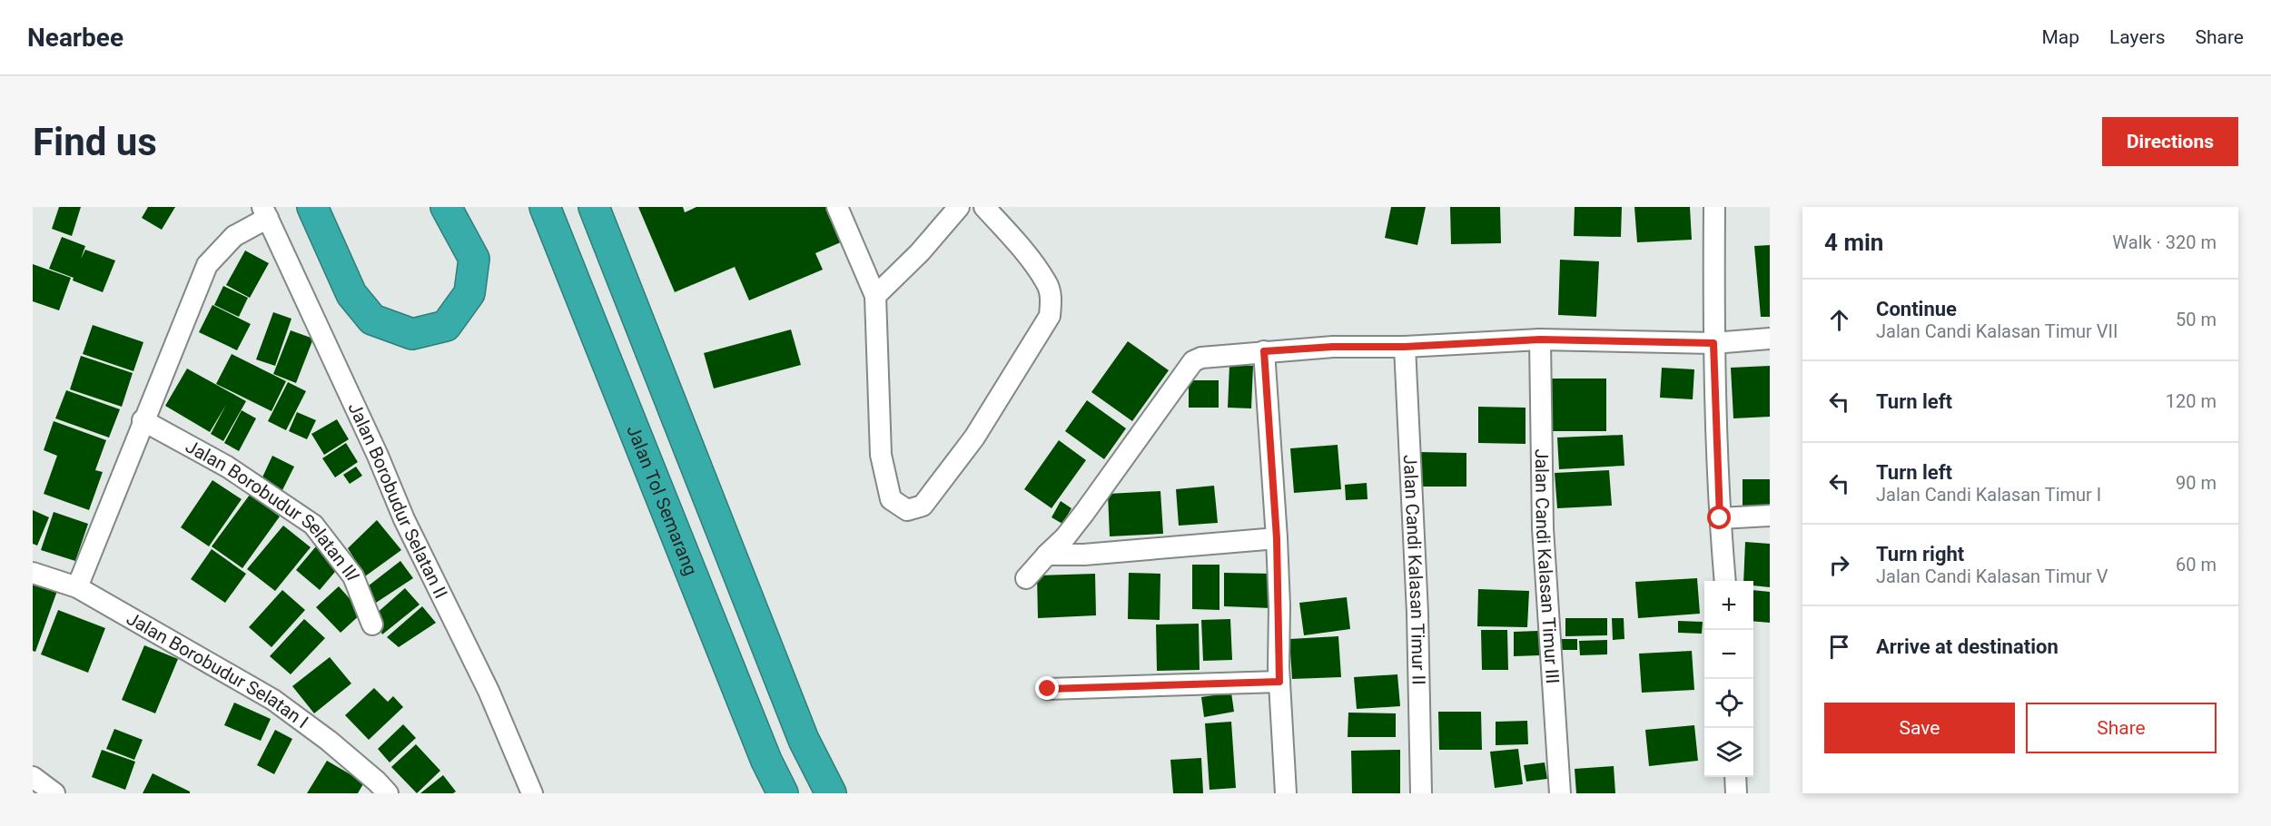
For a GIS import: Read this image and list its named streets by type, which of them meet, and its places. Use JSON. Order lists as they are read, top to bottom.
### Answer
{
  "streets": {
    "highway": ["Jalan Tol Semarang"],
    "street": [
      "Jalan Borobudur Selatan II",
      "Jalan Borobudur Selatan III",
      "Jalan Candi Kalasan Timur III",
      "Jalan Candi Kalasan Timur II",
      "Jalan Borobudur Selatan I"
    ]
  },
  "page": {
    "header": "Nearbee",
    "nav": ["Map", "Layers", "Share"],
    "buttons": [
      "Directions",
      ["Save", "Share"]
    ],
    "title": "Find us",
    "heading": ["4 min", "Walk · 320 m"],
    "list": [
      ["Continue", "Jalan Candi Kalasan Timur VII", "50 m"],
      ["Turn left", "120 m"],
      ["Turn left", "Jalan Candi Kalasan Timur I", "90 m"],
      ["Turn right", "Jalan Candi Kalasan Timur V", "60 m"],
      "Arrive at destination"
    ],
    "map_buttons": ["+", "−"]
  }
}
